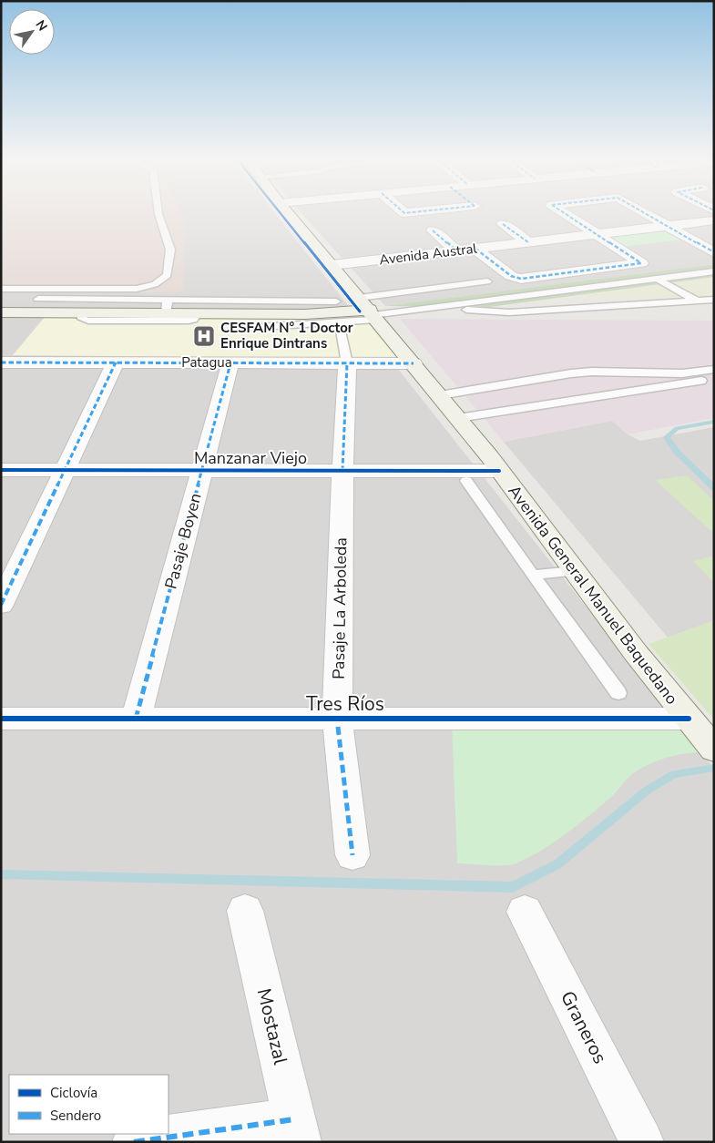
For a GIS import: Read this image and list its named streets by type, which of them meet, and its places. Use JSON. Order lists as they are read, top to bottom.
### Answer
{
  "streets": {
    "main road": ["Avenida General Manuel Baquedano"],
    "street": [
      "Avenida Austral",
      "Patagua",
      "Manzanar Viejo",
      "Pasaje Boyen",
      "Pasaje La Arboleda",
      "Tres Ríos",
      "Mostazal",
      "Graneros"
    ]
  },
  "crossings": [
    ["Avenida Austral", "Avenida General Manuel Baquedano"],
    ["Patagua", "Pasaje Boyen"],
    ["Patagua", "Avenida General Manuel Baquedano"],
    ["Patagua", "Pasaje La Arboleda"],
    ["Manzanar Viejo", "Pasaje Boyen"],
    ["Manzanar Viejo", "Avenida General Manuel Baquedano"],
    ["Manzanar Viejo", "Pasaje La Arboleda"],
    ["Pasaje Boyen", "Tres Ríos"],
    ["Avenida General Manuel Baquedano", "Tres Ríos"],
    ["Pasaje La Arboleda", "Tres Ríos"]
  ],
  "places": {
    "hospital": ["CESFAM N° 1 Doctor Enrique Dintrans"]
  },
  "legend": ["Ciclovía", "Sendero"],
  "north": "top right"
}
